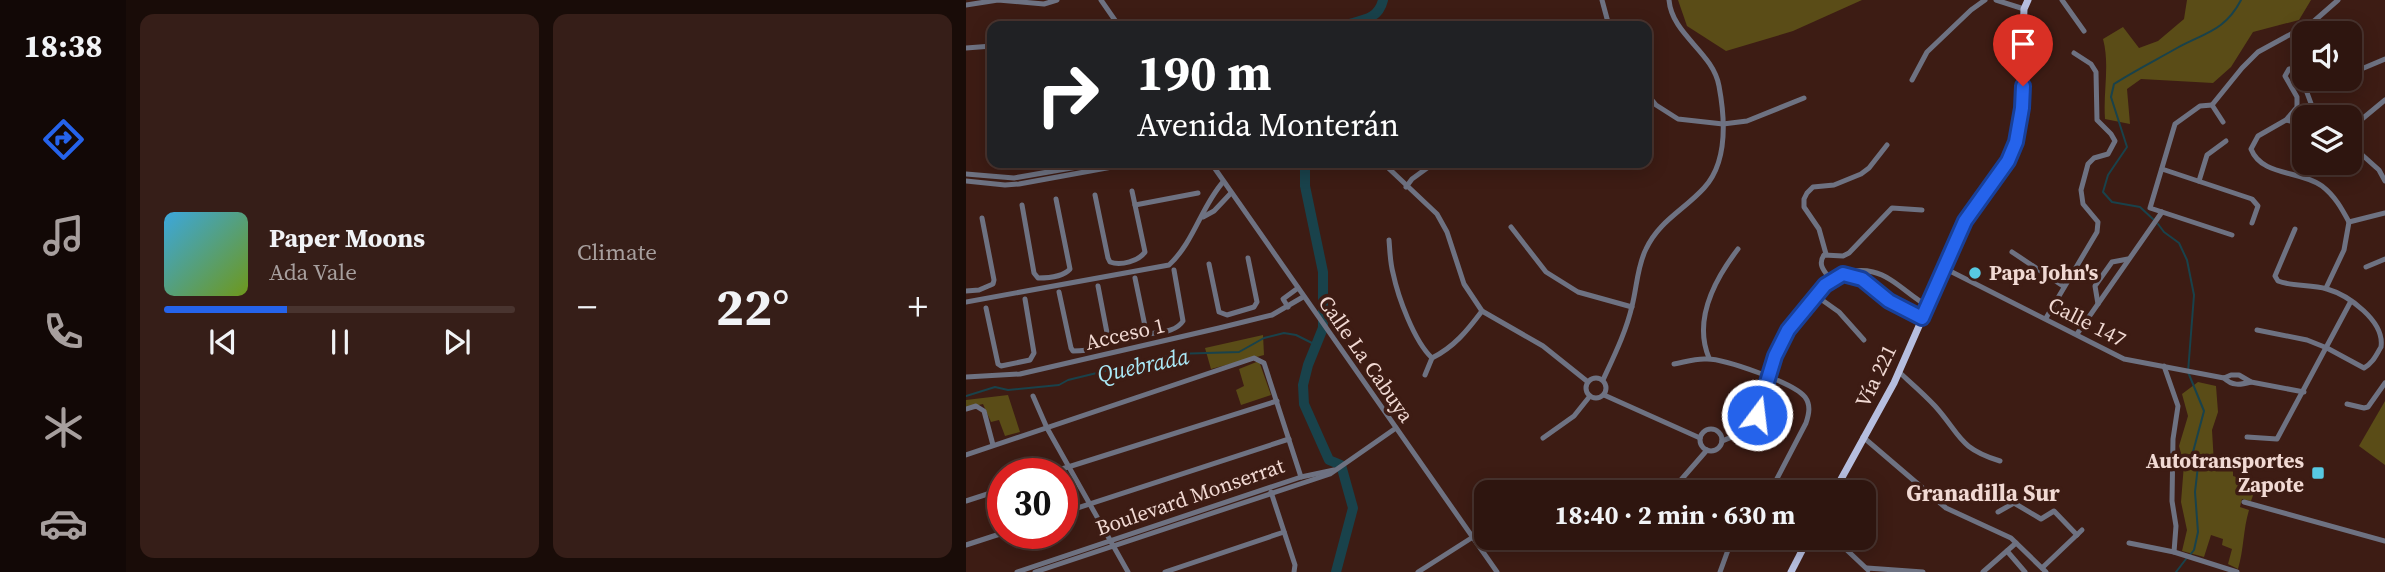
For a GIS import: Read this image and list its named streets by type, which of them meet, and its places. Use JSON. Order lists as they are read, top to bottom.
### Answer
{
  "streets": {
    "main road": ["Vía 221"],
    "street": [
      "Calle 147",
      "Acceso 1",
      "Calle La Cabuya",
      "Boulevard Monserrat"
    ]
  },
  "crossings": [
    ["Calle 147", "Vía 221"],
    ["Acceso 1", "Calle La Cabuya"],
    ["Calle La Cabuya", "Boulevard Monserrat"]
  ],
  "districts": ["Granadilla Sur"],
  "water": ["Quebrada"],
  "places": {
    "other": ["Papa John's"],
    "transit": ["Autotransportes Zapote"]
  },
  "page": {
    "tabs": "18:38",
    "tile": "Climate",
    "turn": ["190 m", "Avenida Monterán"],
    "song": ["Paper Moons", "Ada Vale"],
    "heat": ["−", "22°", "+"],
    "limit": "30",
    "trip": "18:40 · 2 min · 630 m"
  }
}
